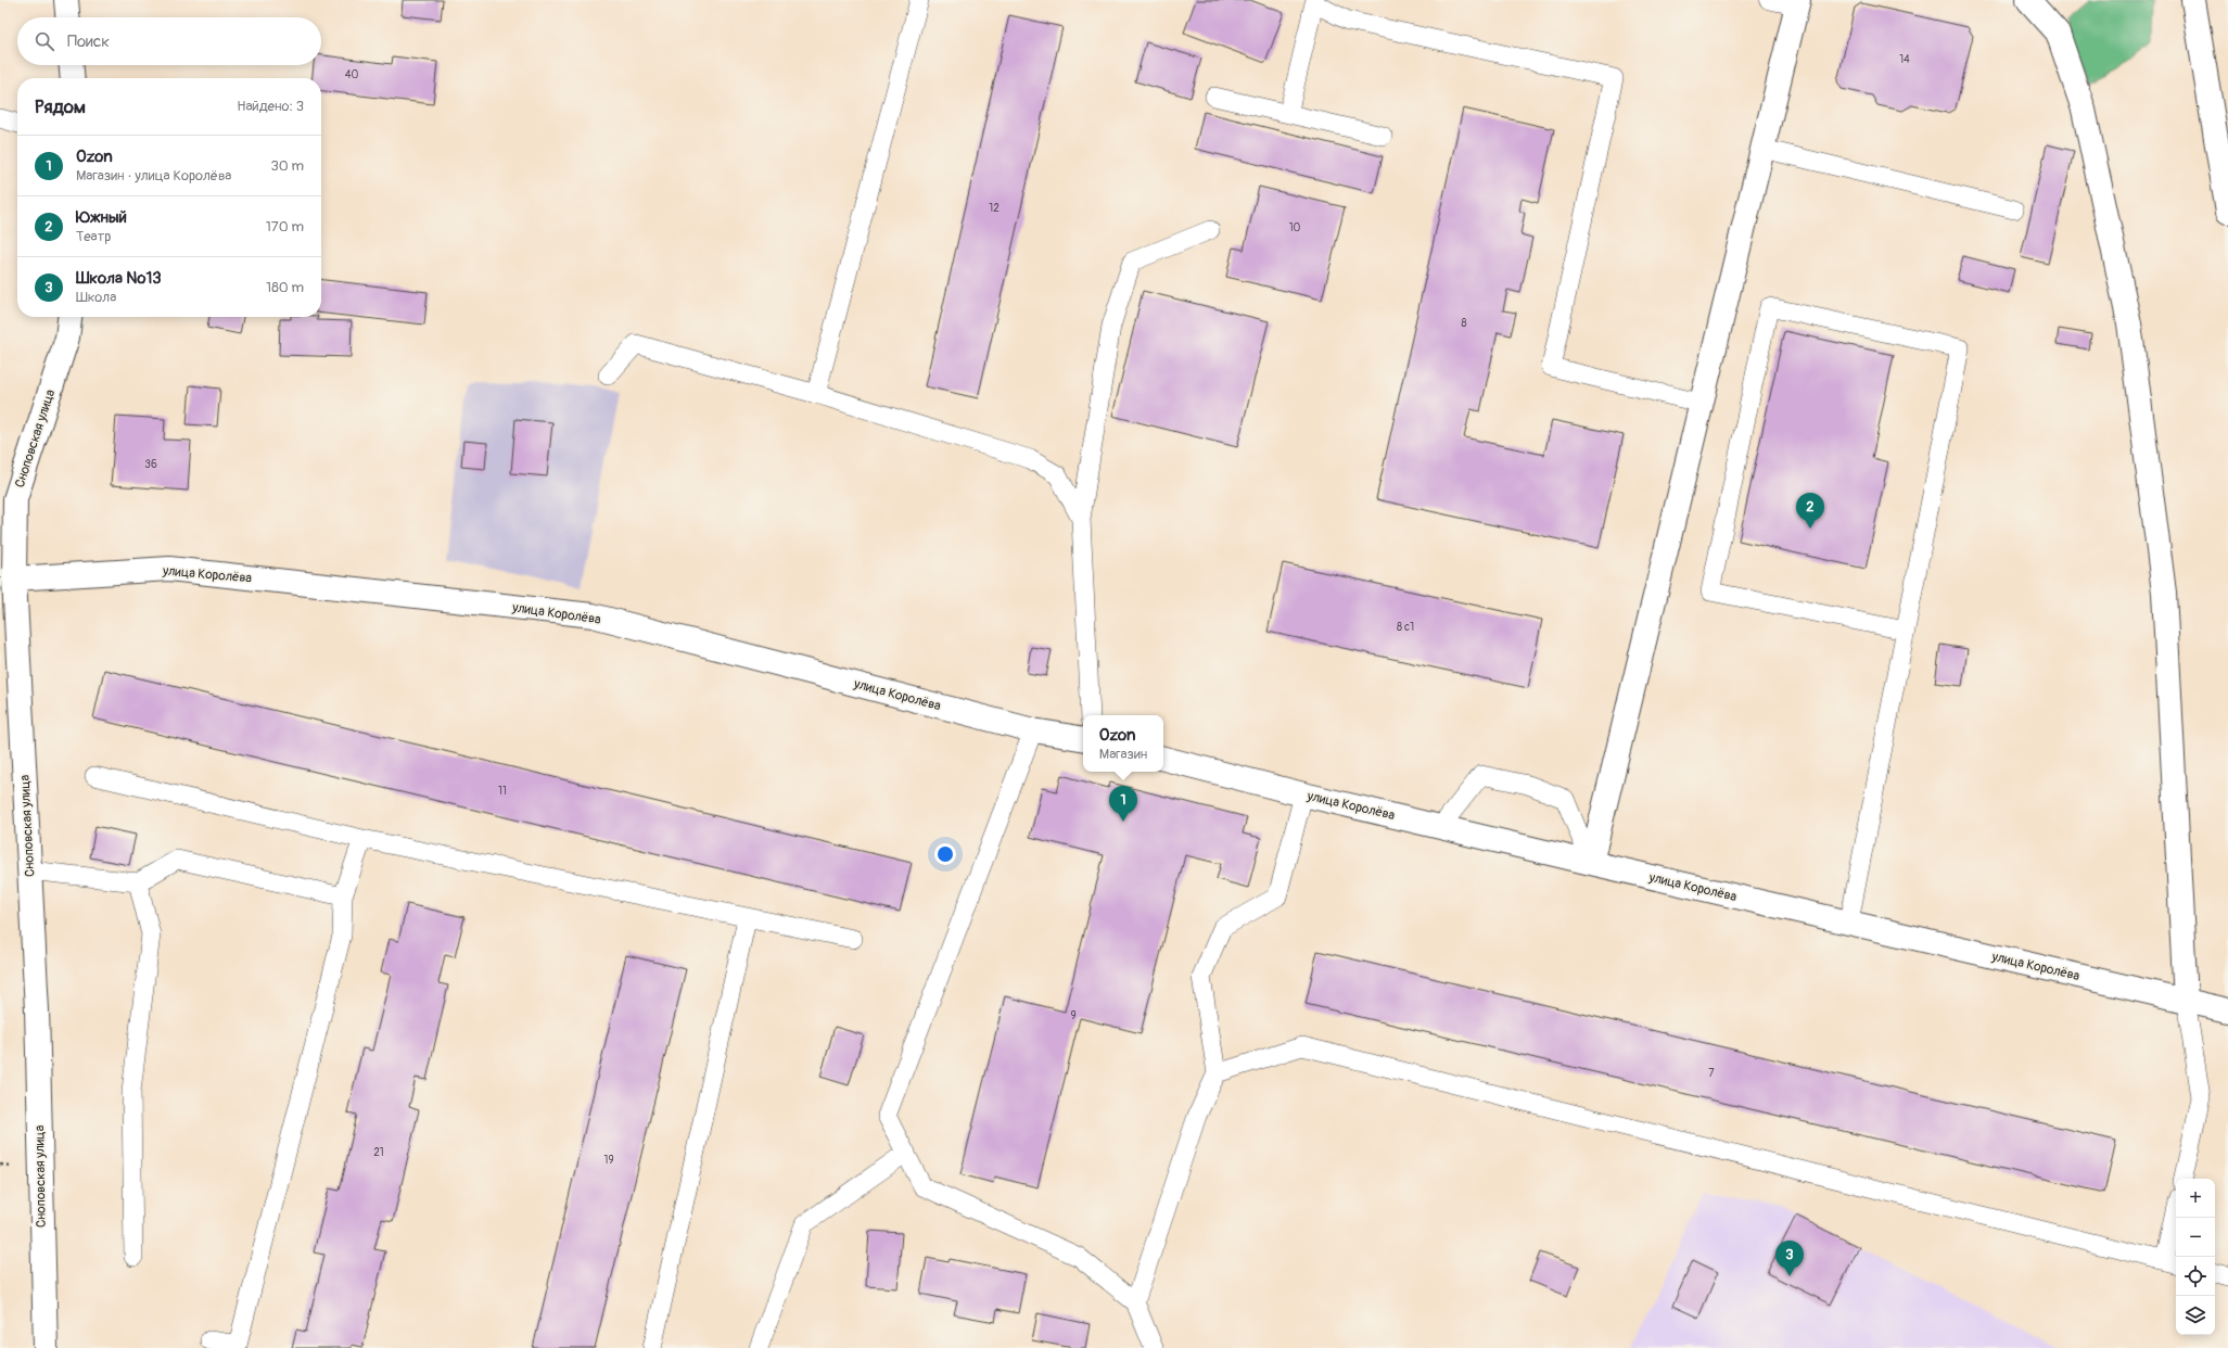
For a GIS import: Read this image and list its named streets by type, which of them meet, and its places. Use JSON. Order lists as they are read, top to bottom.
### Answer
{
  "streets": {
    "street": ["Сноповская улица", "улица Королёва"]
  },
  "crossings": [
    ["Сноповская улица", "улица Королёва"]
  ],
  "house_numbers": [
    "14",
    "40",
    "12",
    "10",
    "8",
    "36",
    "8 с1",
    "11",
    "9",
    "7",
    "21",
    "19"
  ],
  "page": {
    "search": "Поиск",
    "heading": ["Рядом", "Найдено: 3"],
    "list": [
      {
        "mark": "1",
        "name": "Ozon",
        "note": "Магазин · улица Королёва",
        "value": "30 m"
      },
      {
        "mark": "2",
        "name": "Южный",
        "note": "Театр",
        "value": "170 m"
      },
      {
        "mark": "3",
        "name": "Школа №13",
        "note": "Школа",
        "value": "180 m"
      }
    ],
    "pins": ["2", "1", "3"],
    "popup": ["Ozon", "Магазин"],
    "map_buttons": ["+", "−"]
  }
}
